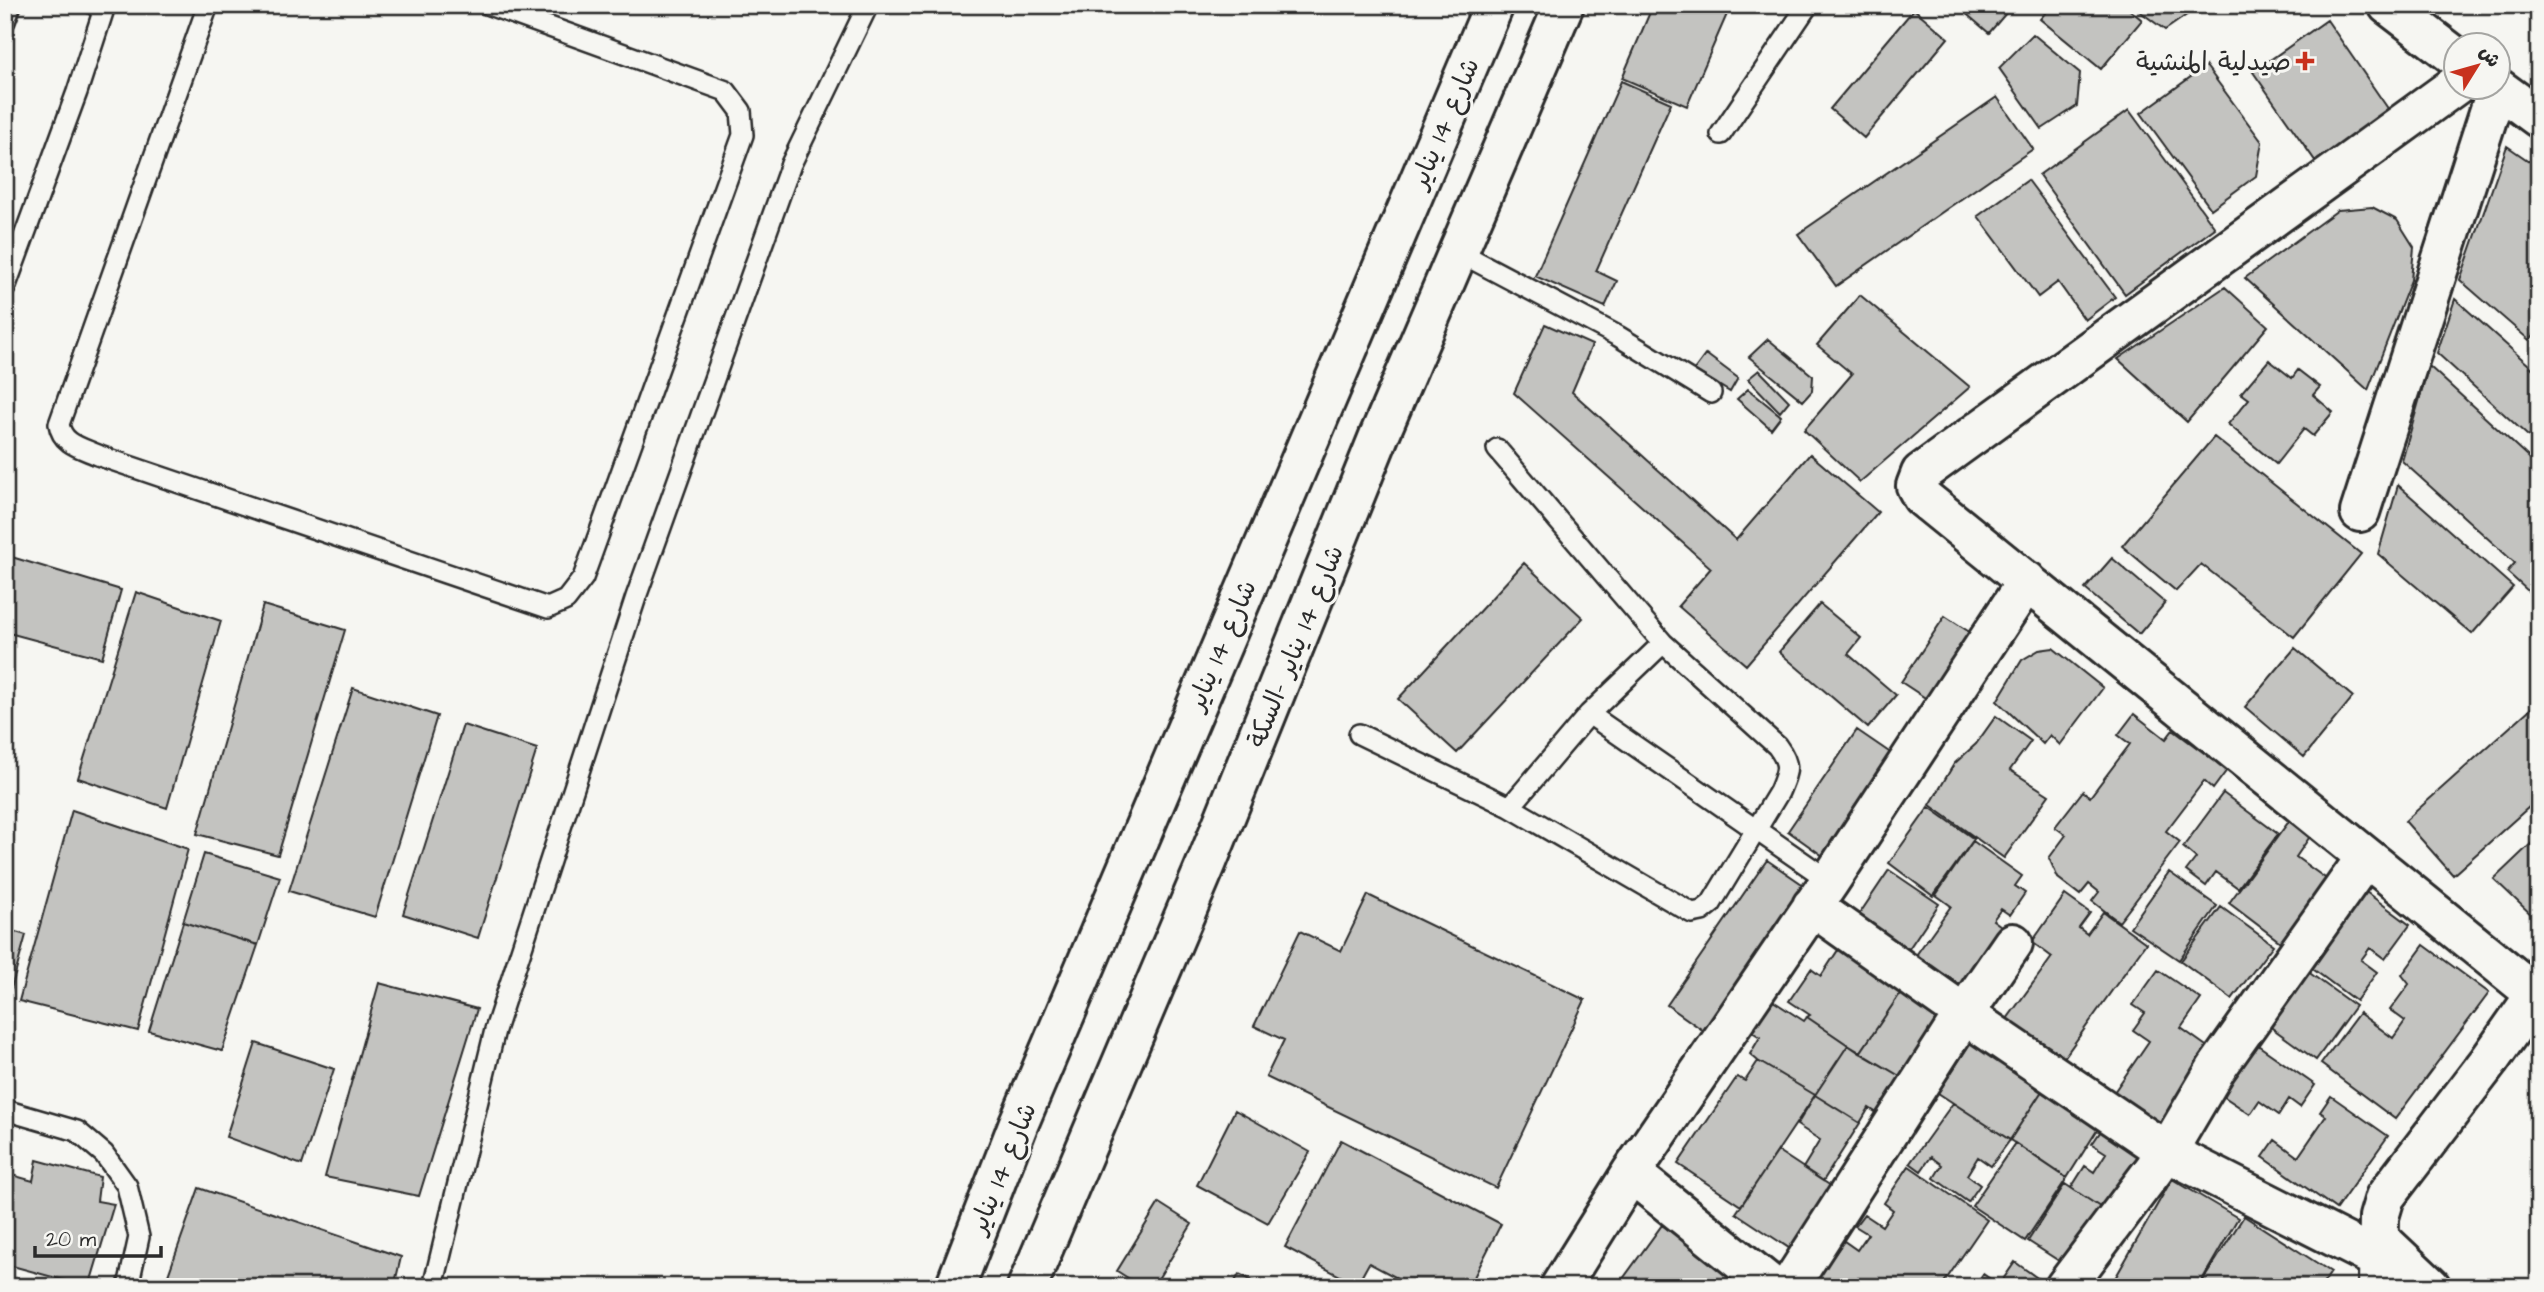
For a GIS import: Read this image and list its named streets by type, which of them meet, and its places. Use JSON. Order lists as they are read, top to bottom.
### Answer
{
  "streets": {
    "main road": ["شارع 14 يناير", "شارع 14 يناير -السكة"]
  },
  "places": {
    "health": ["صيدلية المنشية"]
  },
  "scale_bar": "20 m",
  "north": "top right"
}
